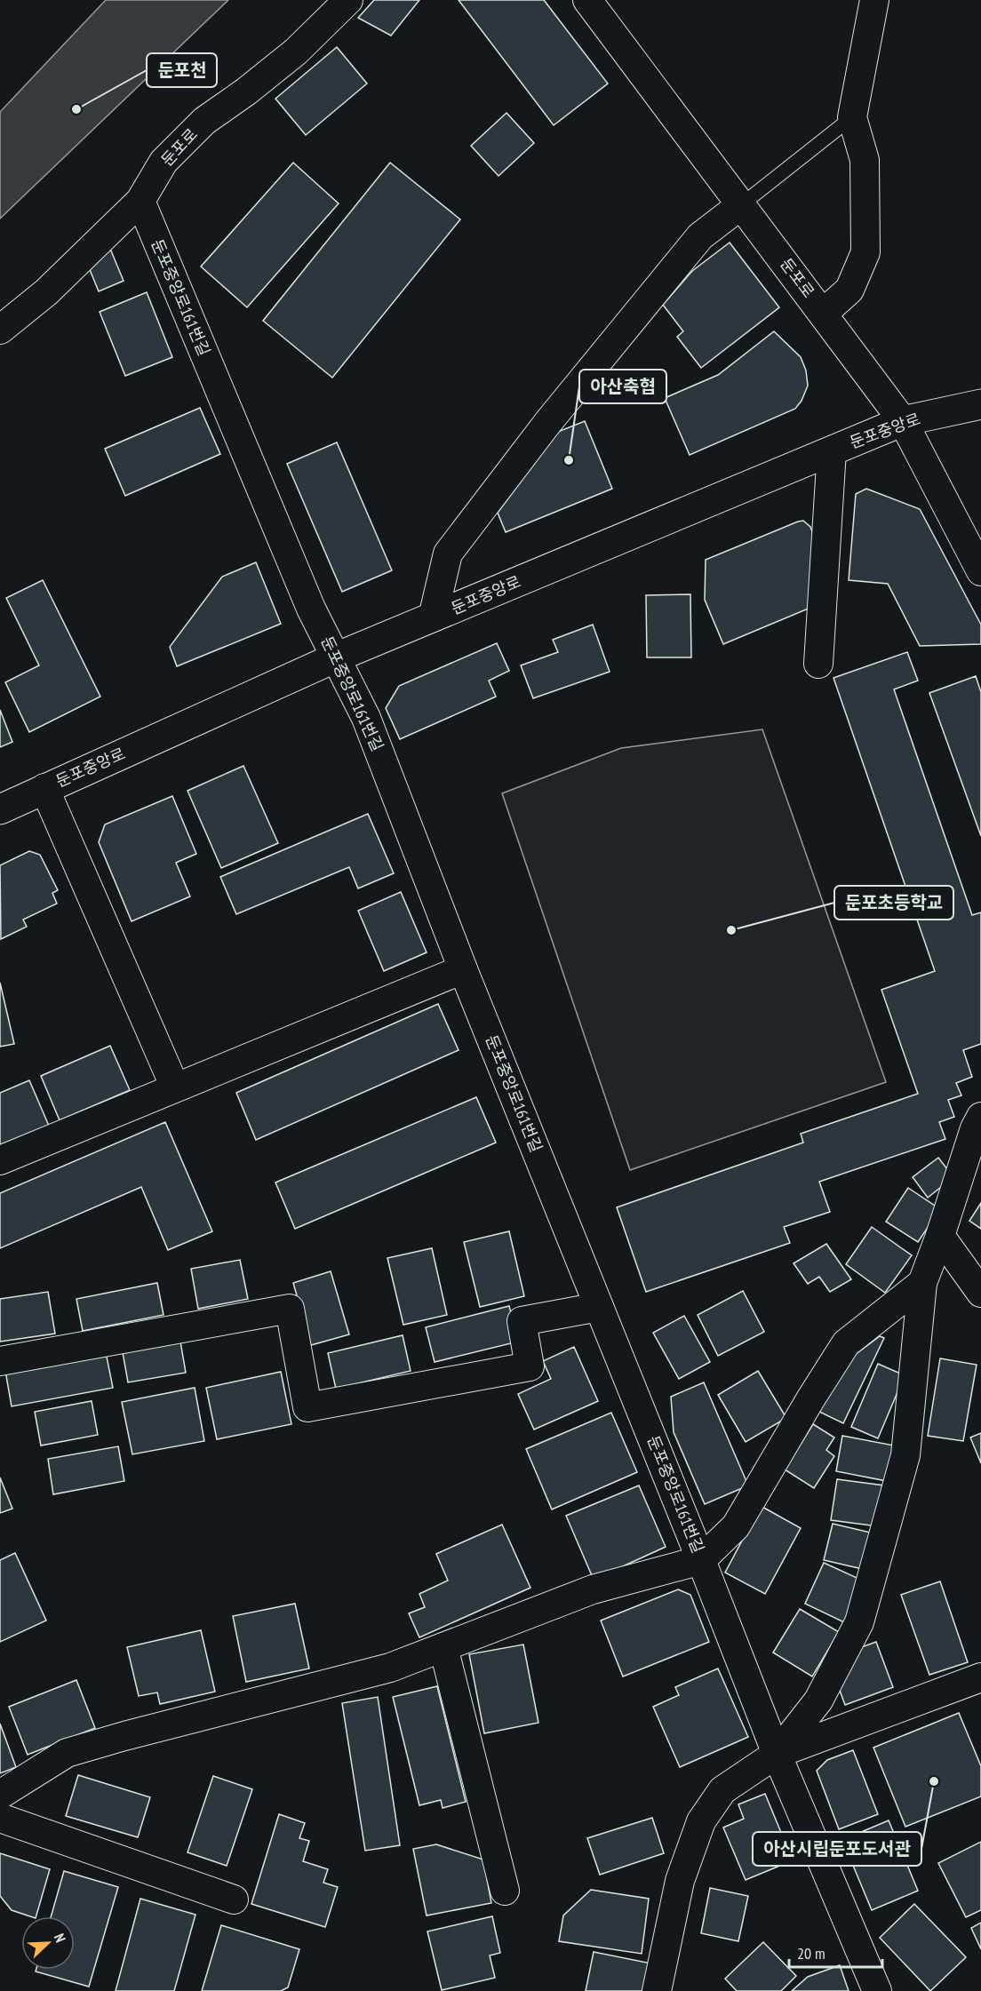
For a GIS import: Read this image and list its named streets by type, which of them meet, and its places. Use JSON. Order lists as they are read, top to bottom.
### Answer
{
  "streets": {
    "street": ["둔포로", "둔포중앙로161번길", "둔포중앙로"]
  },
  "crossings": [
    ["둔포로", "둔포중앙로161번길"],
    ["둔포로", "둔포중앙로"],
    ["둔포중앙로161번길", "둔포중앙로"]
  ],
  "places": [
    "둔포천",
    "아산축협",
    "둔포초등학교",
    "아산시립둔포도서관"
  ],
  "scale_bar": "20 m",
  "north": "top right"
}
